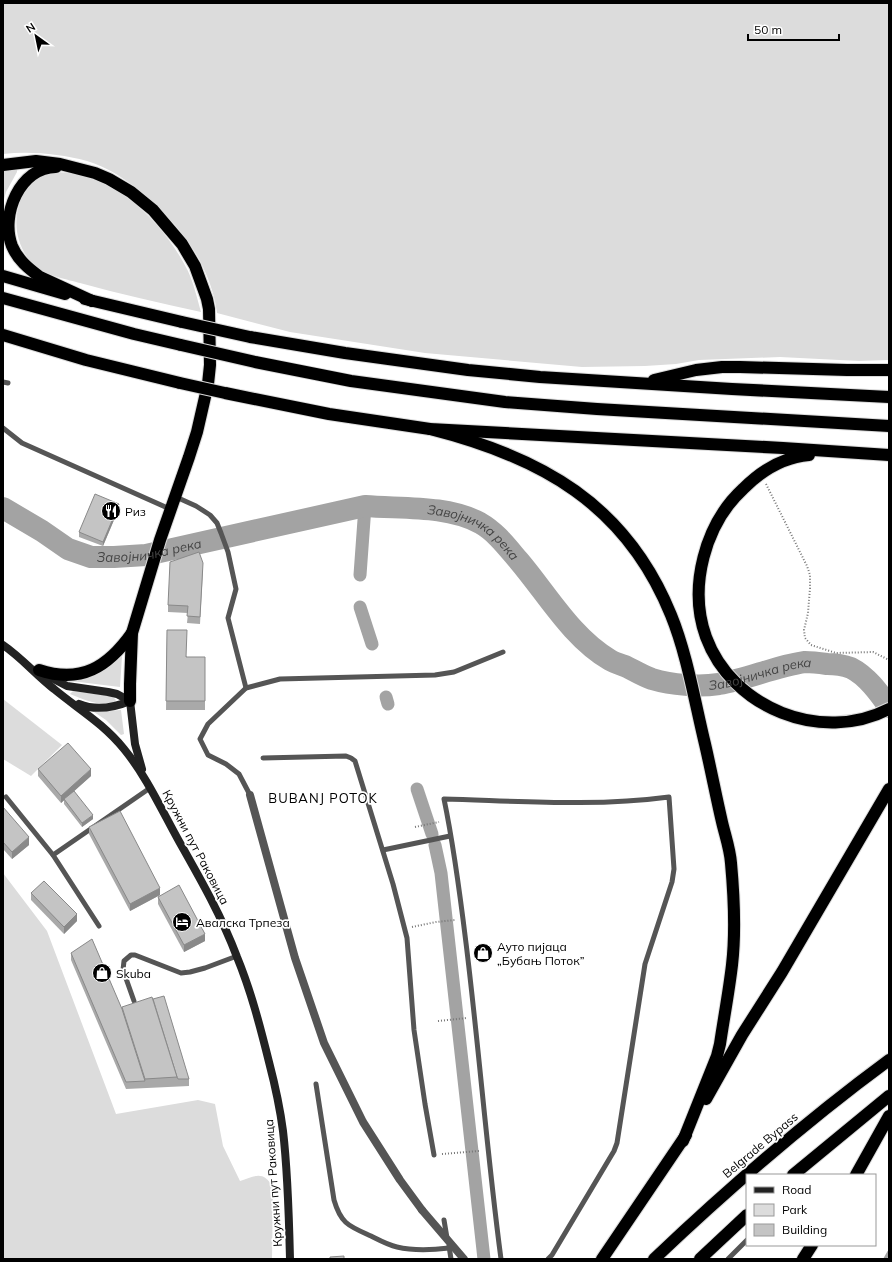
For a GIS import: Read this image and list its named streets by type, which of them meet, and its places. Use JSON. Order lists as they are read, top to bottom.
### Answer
{
  "streets": {
    "highway": ["Belgrade Bypass"],
    "main road": ["Кружни пут Раковица"]
  },
  "districts": ["BUBANJ POTOK"],
  "water": ["Завојничка река"],
  "places": {
    "restaurant": ["Риз"],
    "hotel": ["Авалска Трпеза"],
    "shop": ["Ауто пијаца „Бубањ Поток”", "Skuba"]
  },
  "legend": ["Road", "Park", "Building"],
  "scale_bar": "50 m",
  "north": "top left"
}
